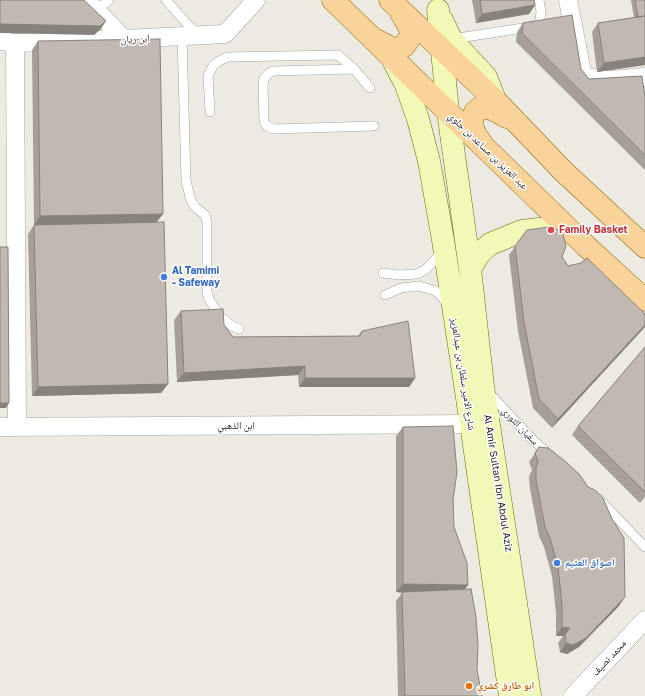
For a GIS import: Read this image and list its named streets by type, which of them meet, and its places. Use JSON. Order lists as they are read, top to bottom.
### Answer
{
  "streets": {
    "main road": ["عبد العزيز بن مساعد بن جلوي"],
    "street": [
      "ابن ريان",
      "شارع الامير سلطان بن عبدالعزيز",
      "ابن الذهبي",
      "Al Amir Sultan Ibn Abdul Aziz",
      "محمد نصيف"
    ],
    "lane": ["سفيان الثوري"]
  },
  "crossings": [
    ["عبد العزيز بن مساعد بن جلوي", "شارع الامير سلطان بن عبدالعزيز"],
    ["عبد العزيز بن مساعد بن جلوي", "Al Amir Sultan Ibn Abdul Aziz"],
    ["شارع الامير سلطان بن عبدالعزيز", "ابن الذهبي"],
    ["سفيان الثوري", "Al Amir Sultan Ibn Abdul Aziz"]
  ],
  "places": [
    "Family Basket",
    "Al Tamimi - Safeway",
    "اصواق العثيم",
    "ابو طارق كشري"
  ]
}
